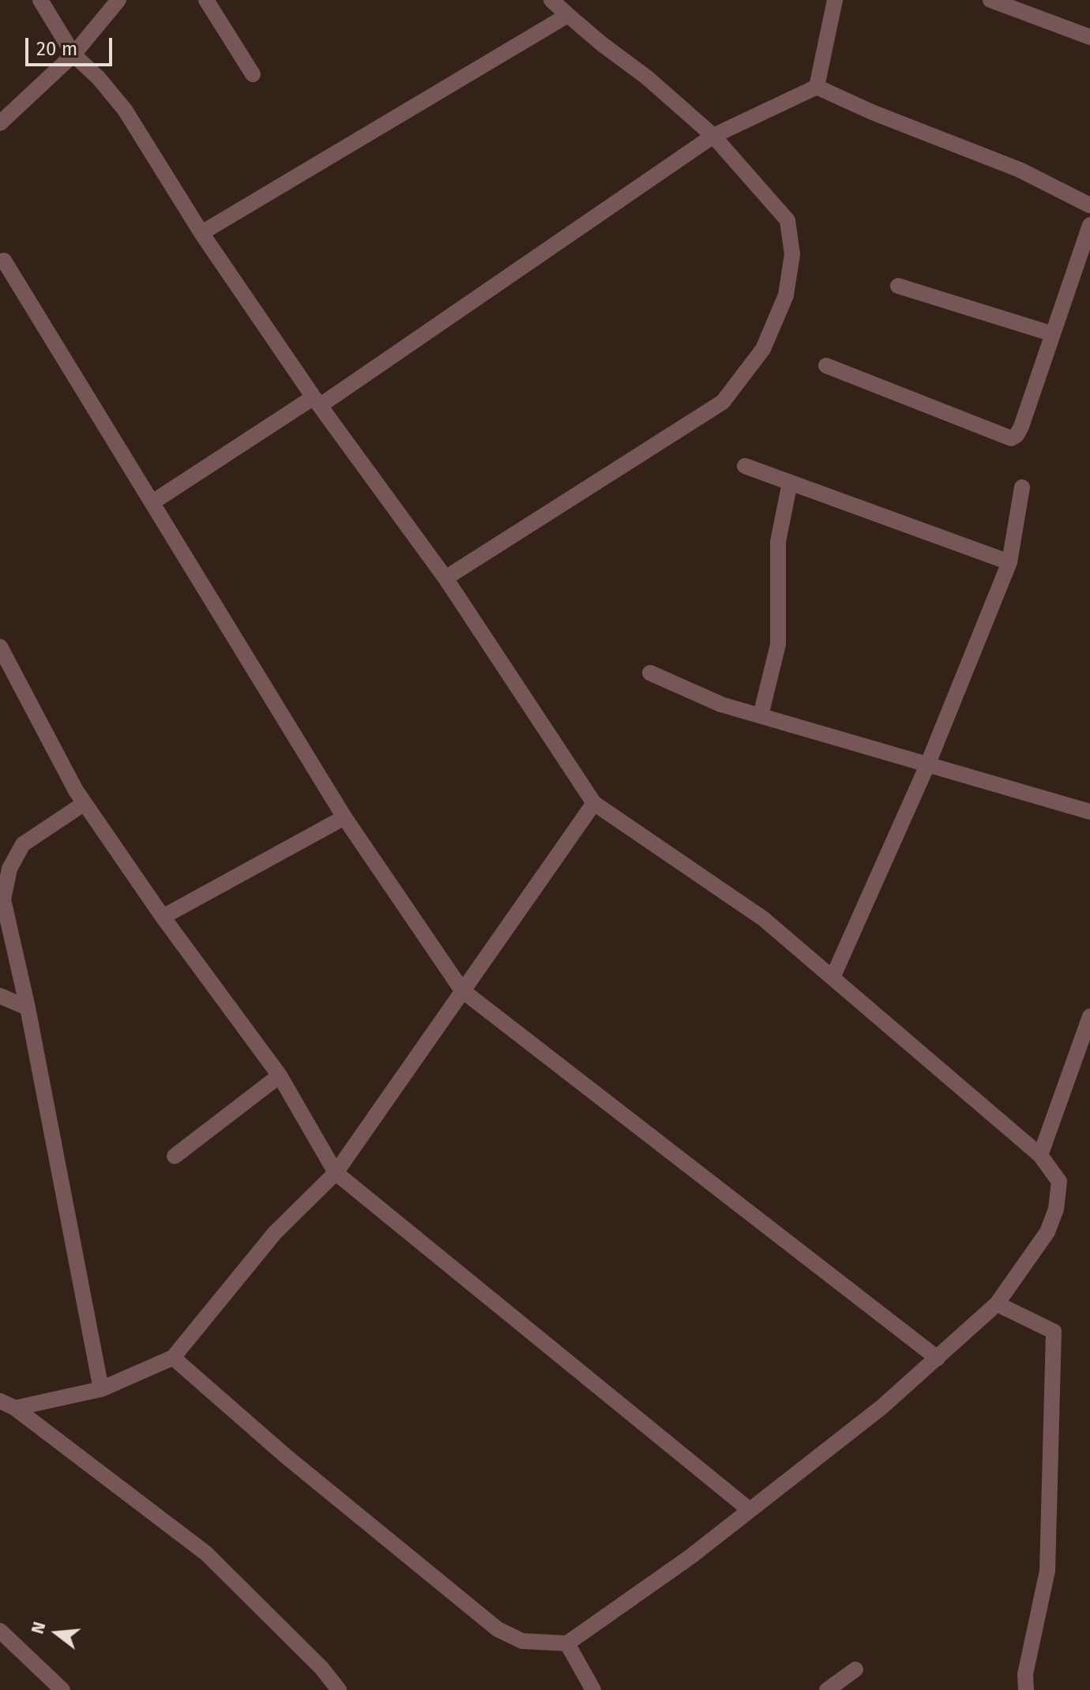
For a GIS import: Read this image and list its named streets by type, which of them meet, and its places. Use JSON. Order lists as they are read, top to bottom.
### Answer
{
  "scale_bar": "20 m",
  "north": "left"
}
